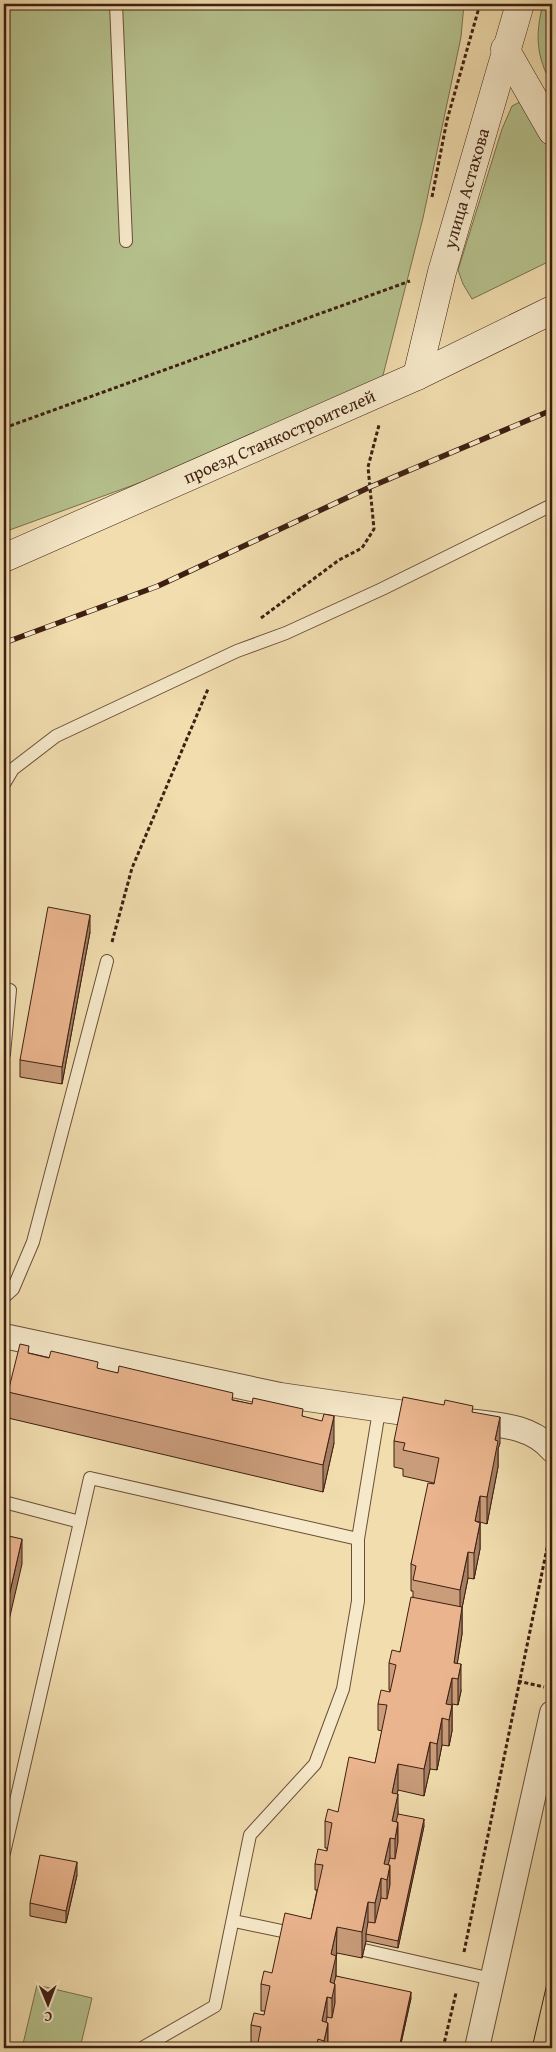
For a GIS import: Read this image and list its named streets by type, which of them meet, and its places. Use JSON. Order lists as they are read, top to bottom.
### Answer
{
  "streets": {
    "main road": ["улица Астахова", "проезд Станкостроителей"]
  },
  "crossings": [
    ["улица Астахова", "проезд Станкостроителей"]
  ],
  "north": "bottom"
}
